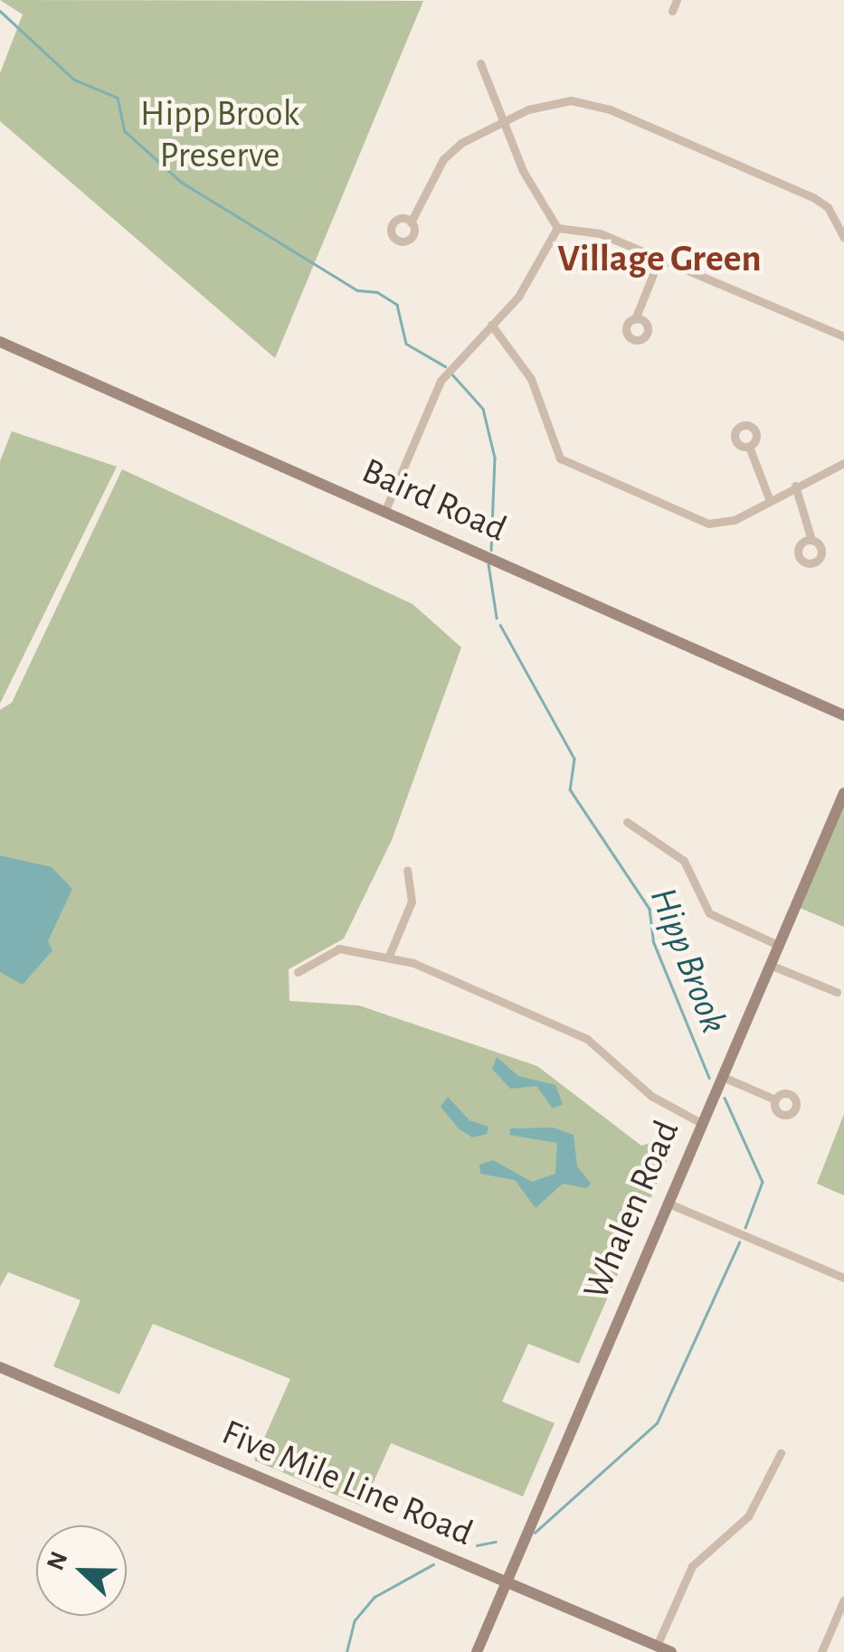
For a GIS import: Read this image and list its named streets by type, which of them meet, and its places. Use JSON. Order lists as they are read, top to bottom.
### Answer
{
  "streets": {
    "street": ["Baird Road", "Whalen Road", "Five Mile Line Road"]
  },
  "crossings": [
    ["Whalen Road", "Five Mile Line Road"]
  ],
  "districts": ["Village Green"],
  "water": ["Hipp Brook"],
  "parks": ["Hipp Brook Preserve"],
  "north": "left"
}
